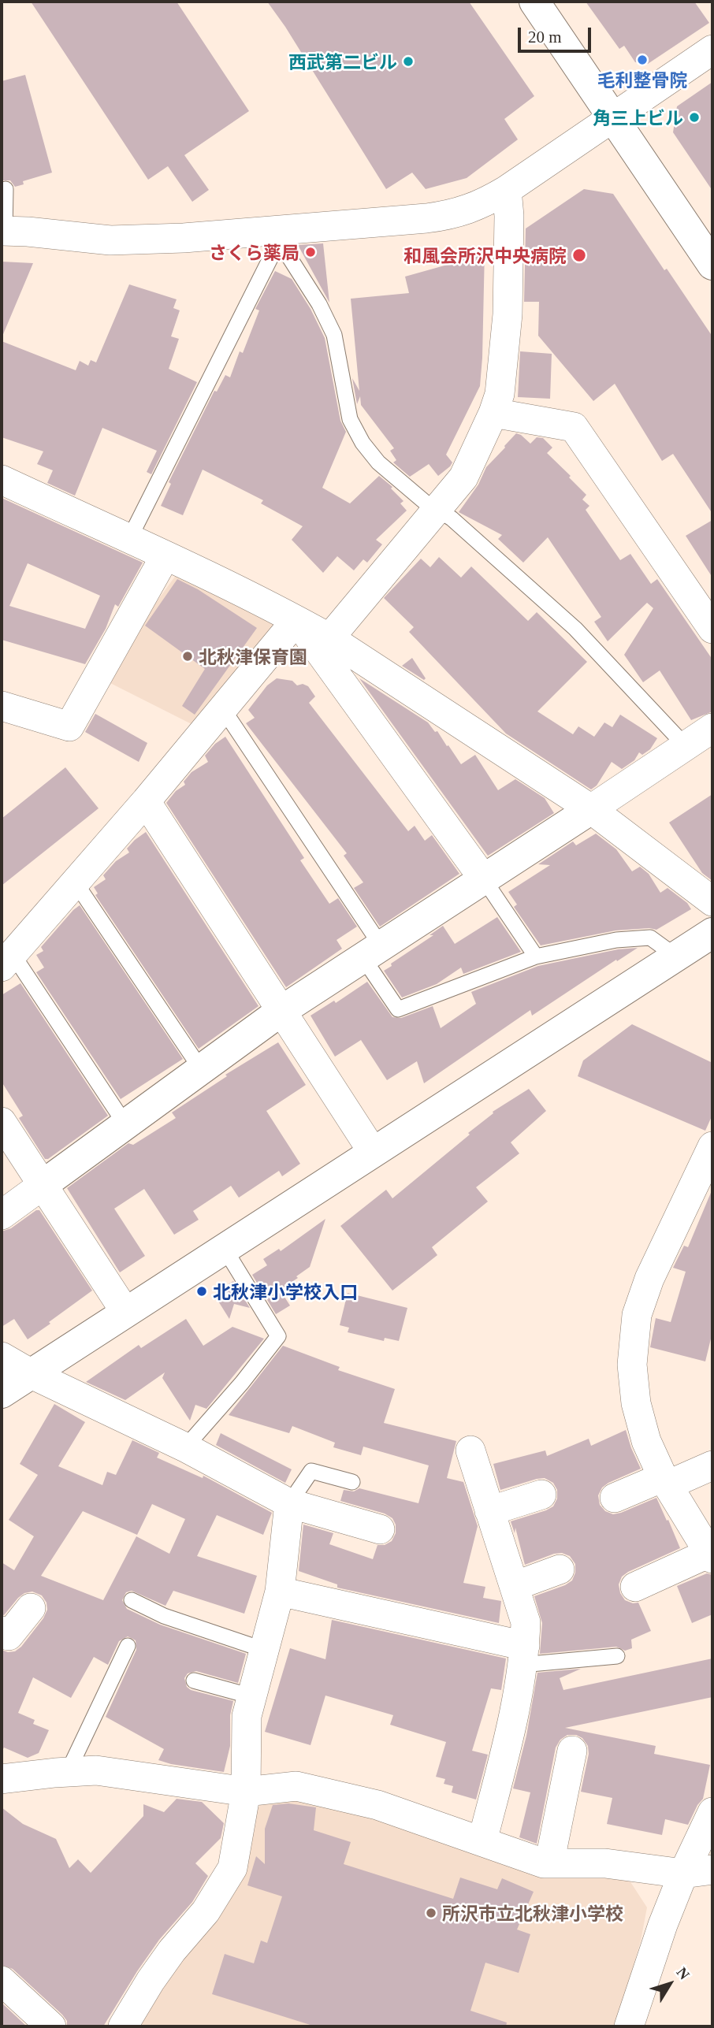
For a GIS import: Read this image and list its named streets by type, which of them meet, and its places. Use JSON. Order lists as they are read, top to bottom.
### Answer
{
  "places": [
    "毛利整骨院",
    "西武第二ビル",
    "角三上ビル",
    "さくら薬局",
    "和風会所沢中央病院",
    "北秋津保育園",
    "北秋津小学校入口",
    "所沢市立北秋津小学校"
  ],
  "scale_bar": "20 m",
  "north": "top right"
}
